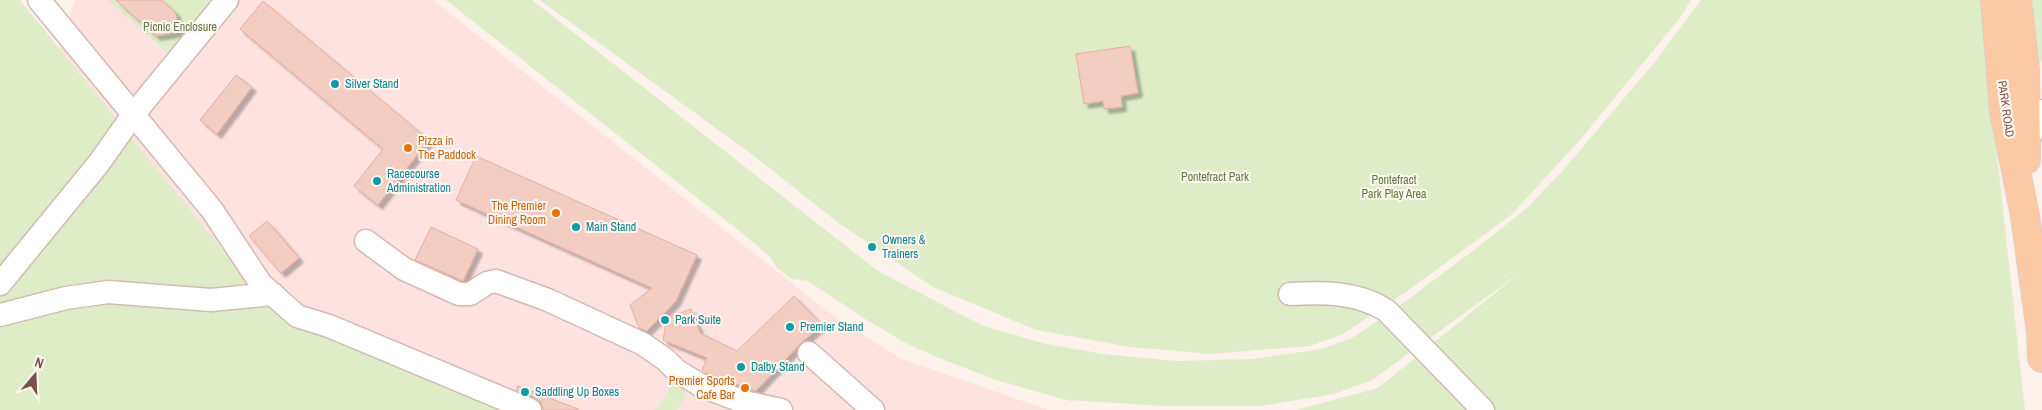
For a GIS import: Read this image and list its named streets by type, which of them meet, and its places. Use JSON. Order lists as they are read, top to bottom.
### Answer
{
  "streets": {
    "main road": ["PARK ROAD"]
  },
  "parks": ["Picnic Enclosure", "Pontefract Park", "Pontefract Park Play Area"],
  "places": [
    "Silver Stand",
    "Pizza in The Paddock",
    "Racecourse Administration",
    "The Premier Dining Room",
    "Main Stand",
    "Owners & Trainers",
    "Park Suite",
    "Premier Stand",
    "Dalby Stand",
    "Premier Sports Cafe Bar",
    "Saddling Up Boxes"
  ],
  "north": "top"
}
